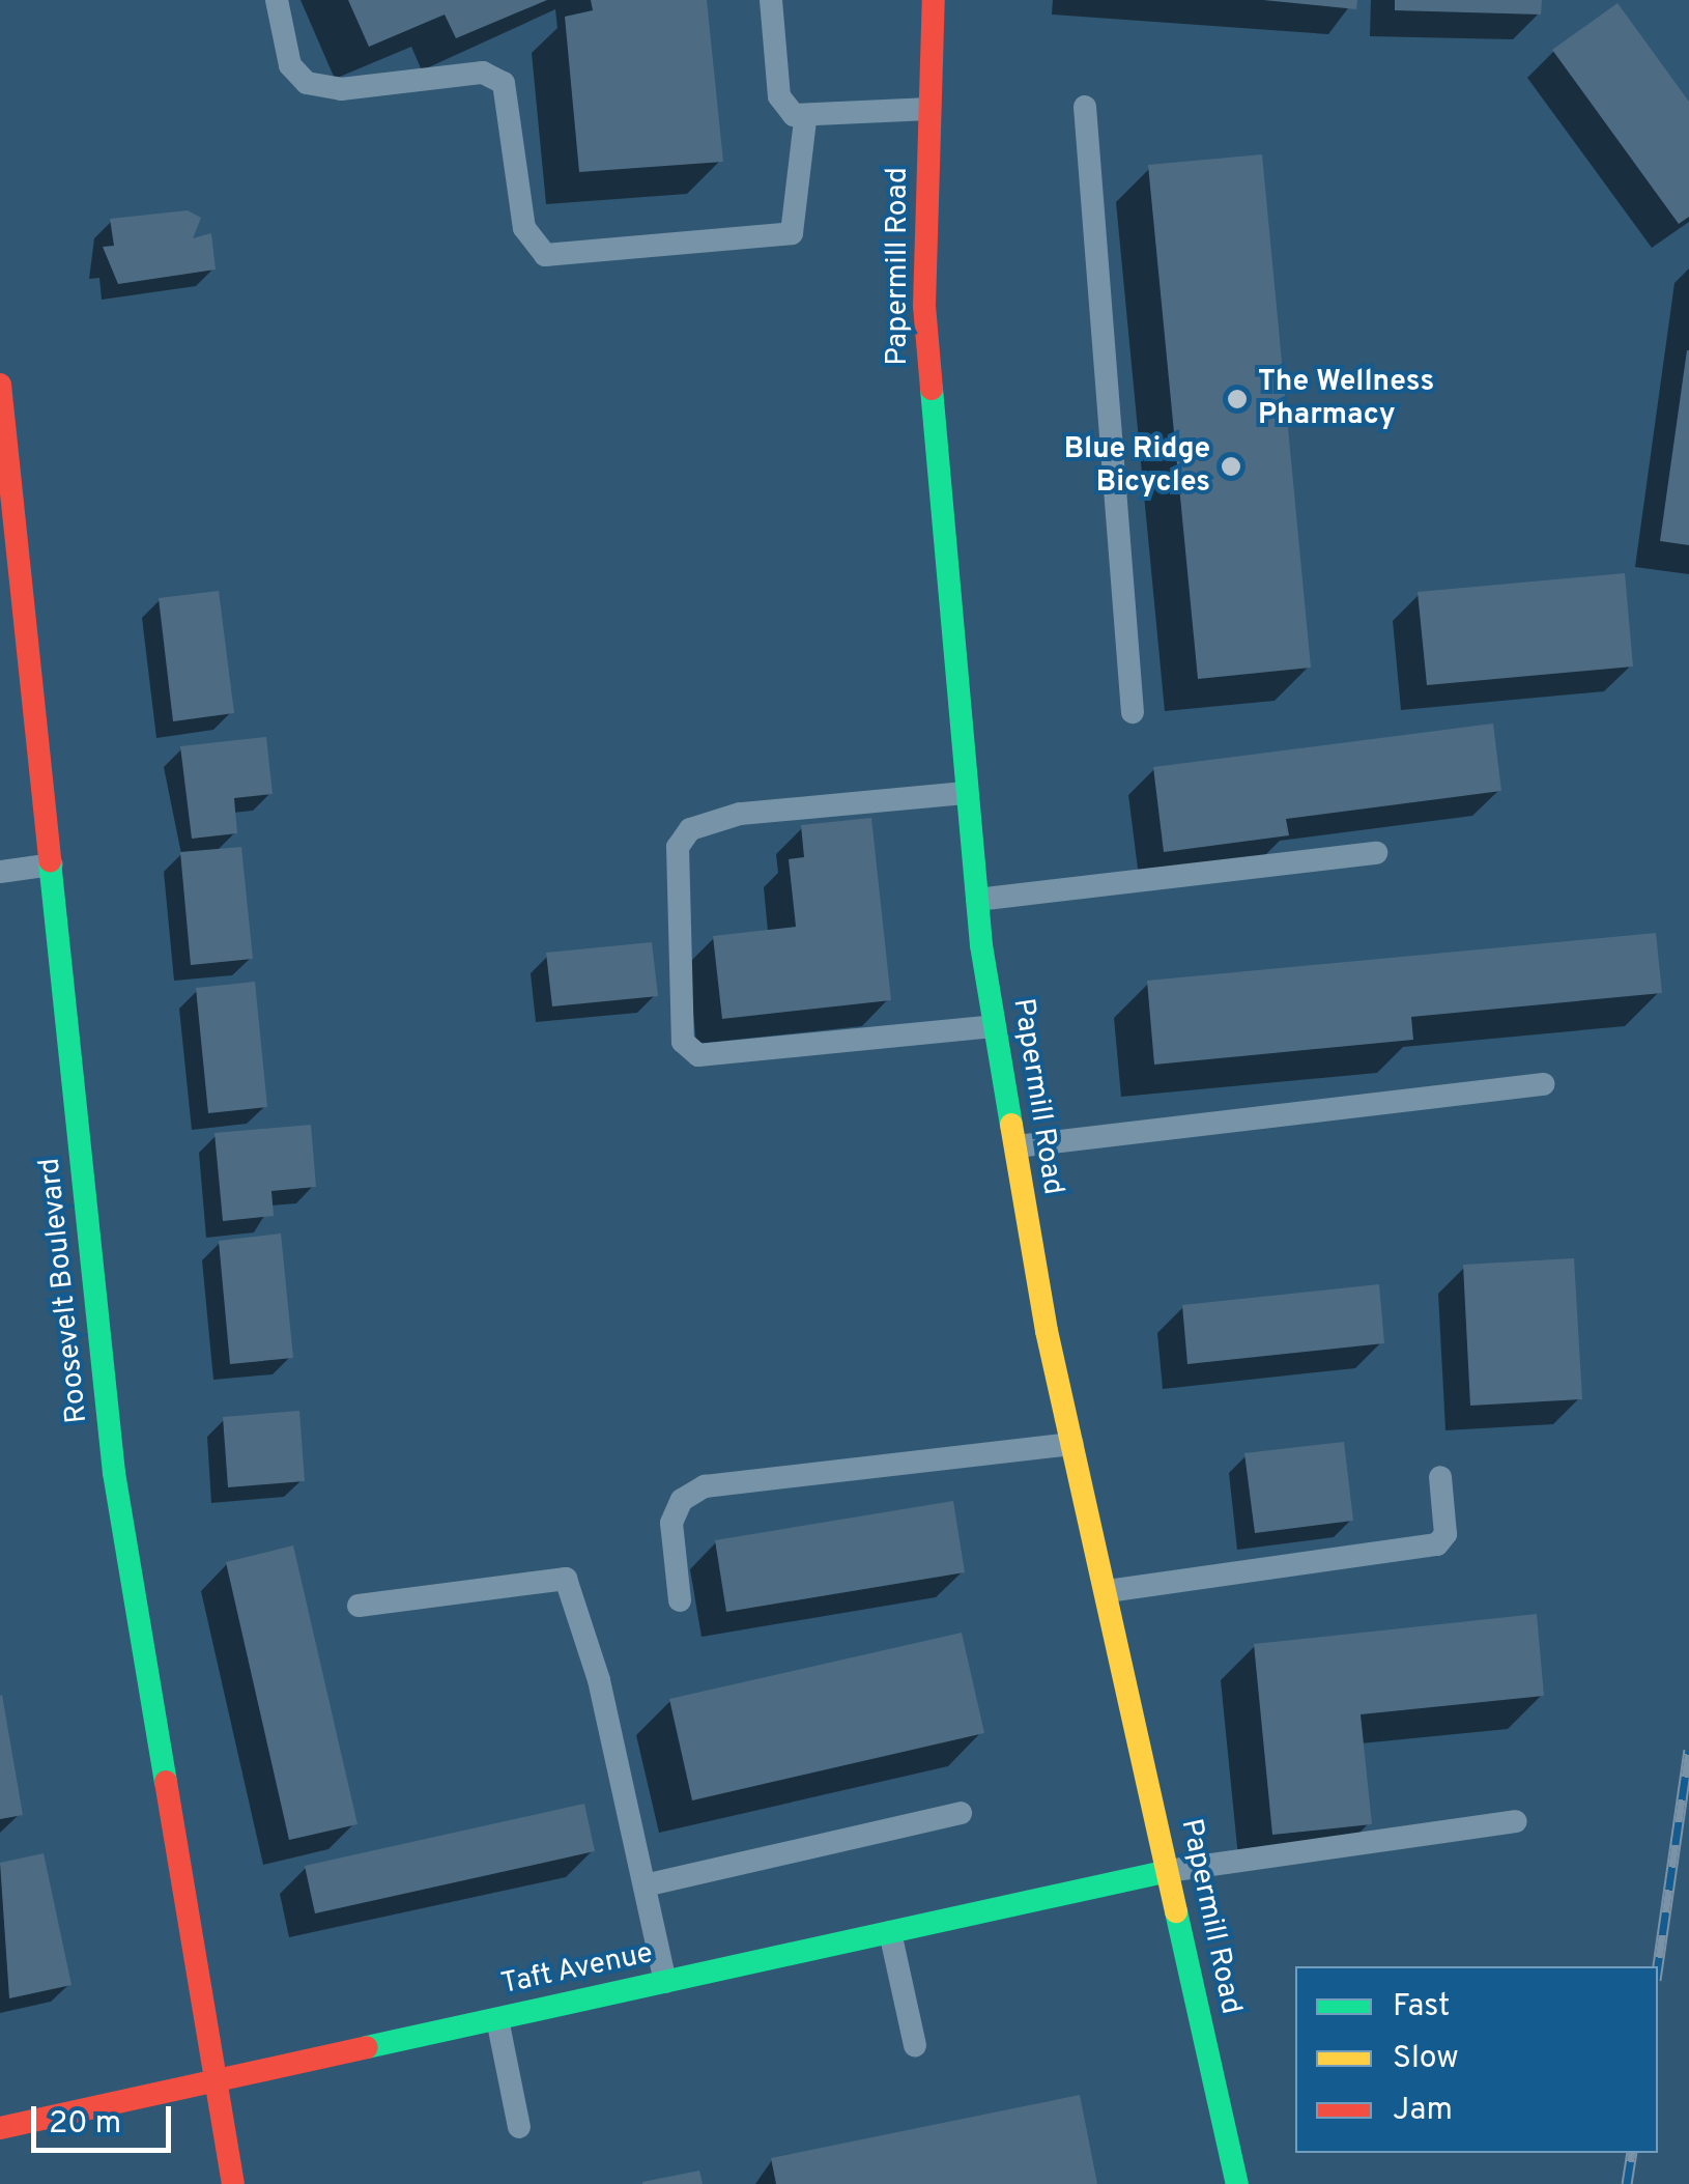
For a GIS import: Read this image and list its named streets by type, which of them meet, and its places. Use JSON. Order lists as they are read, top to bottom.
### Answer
{
  "streets": {
    "street": ["Papermill Road", "Roosevelt Boulevard", "Taft Avenue"]
  },
  "crossings": [
    ["Papermill Road", "Taft Avenue"],
    ["Roosevelt Boulevard", "Taft Avenue"]
  ],
  "places": ["The Wellness Pharmacy", "Blue Ridge Bicycles"],
  "legend": ["Fast", "Slow", "Jam"],
  "scale_bar": "20 m"
}
